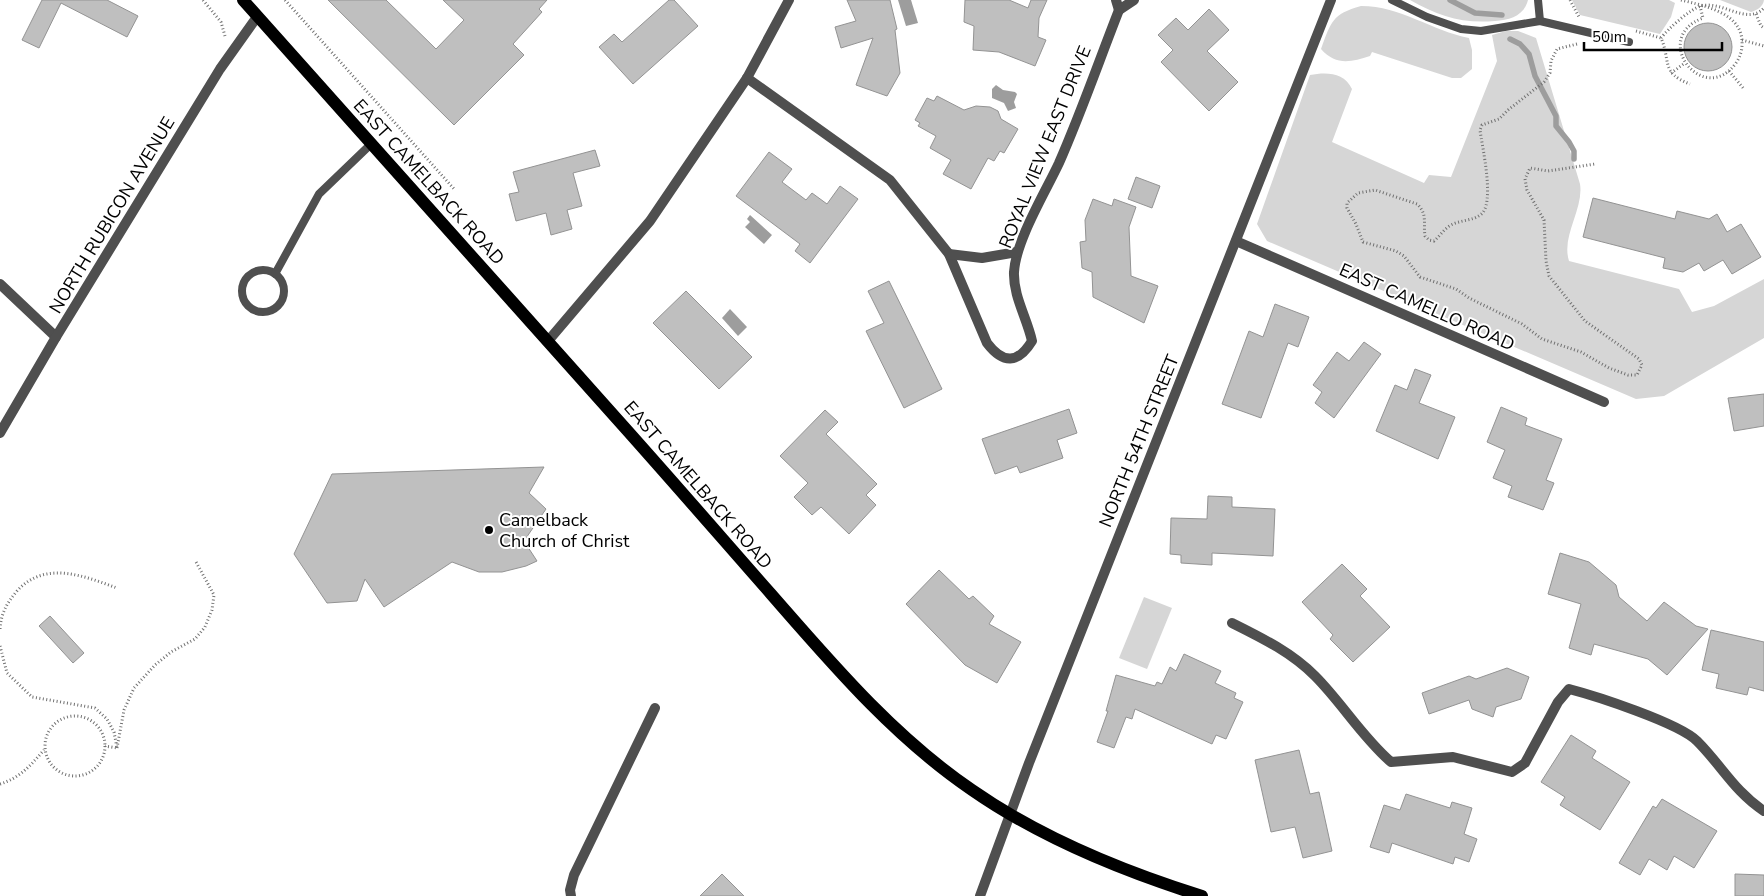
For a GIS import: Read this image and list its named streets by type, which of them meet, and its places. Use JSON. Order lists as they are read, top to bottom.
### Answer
{
  "streets": {
    "main road": ["EAST CAMELBACK ROAD"],
    "street": [
      "ROYAL VIEW EAST DRIVE",
      "NORTH RUBICON AVENUE",
      "EAST CAMELLO ROAD",
      "NORTH 54TH STREET"
    ]
  },
  "crossings": [
    ["EAST CAMELBACK ROAD", "NORTH RUBICON AVENUE"],
    ["EAST CAMELBACK ROAD", "NORTH 54TH STREET"],
    ["EAST CAMELLO ROAD", "NORTH 54TH STREET"]
  ],
  "places": ["Camelback Church of Christ"],
  "scale_bar": "50 m"
}
